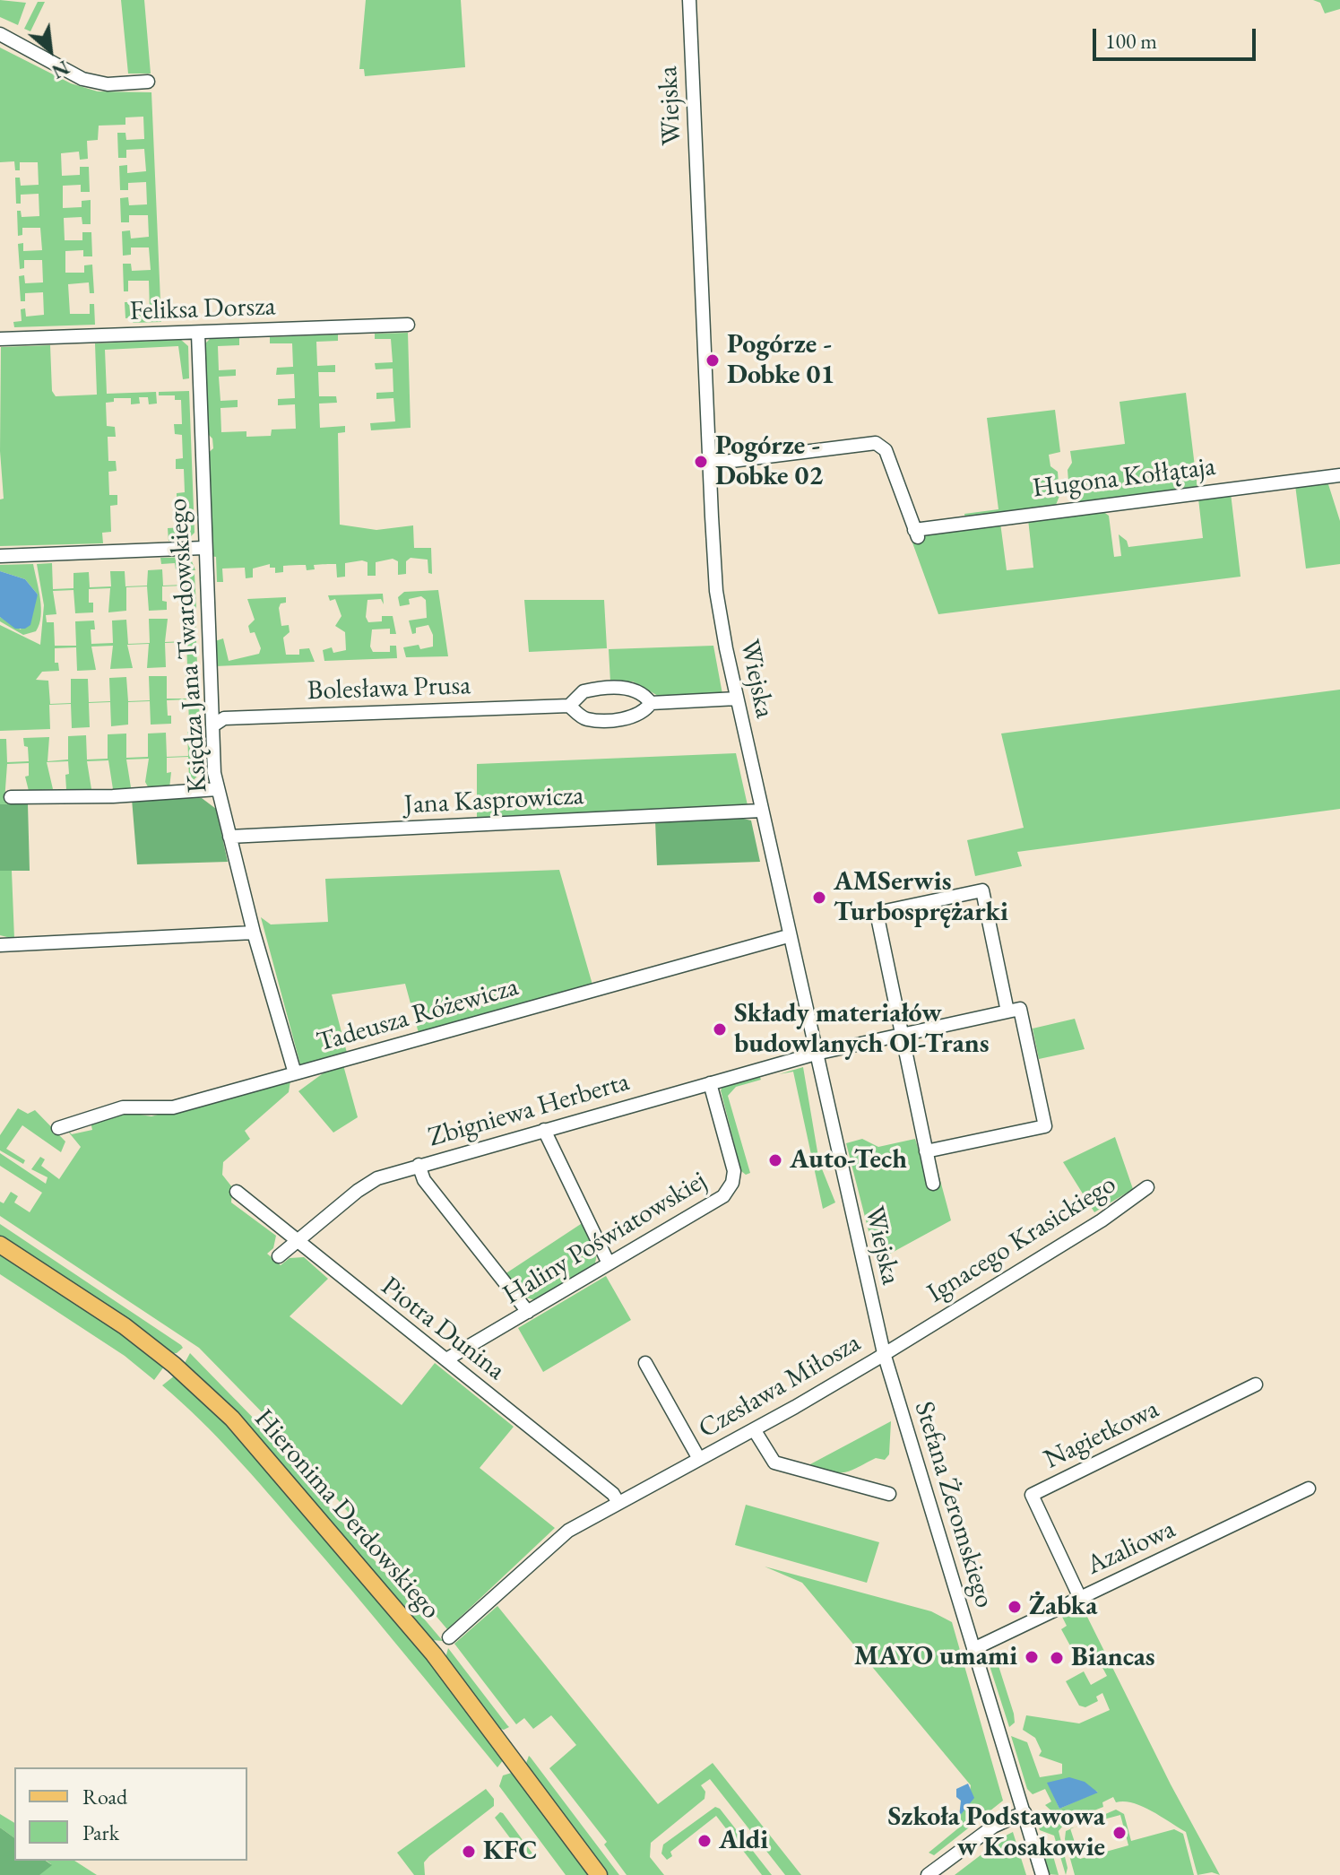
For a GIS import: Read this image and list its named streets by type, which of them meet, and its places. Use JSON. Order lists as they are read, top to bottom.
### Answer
{
  "streets": {
    "main road": ["Hieronima Derdowskiego"],
    "street": [
      "Wiejska",
      "Feliksa Dorsza",
      "Hugona Kołłątaja",
      "Księdza Jana Twardowskiego",
      "Bolesława Prusa",
      "Jana Kasprowicza",
      "Tadeusza Różewicza",
      "Zbigniewa Herberta",
      "Haliny Poświatowskiej",
      "Ignacego Krasickiego",
      "Piotra Dunina",
      "Czesława Miłosza",
      "Nagietkowa",
      "Stefana Żeromskiego",
      "Azaliowa"
    ]
  },
  "crossings": [
    ["Wiejska", "Hugona Kołłątaja"],
    ["Wiejska", "Bolesława Prusa"],
    ["Wiejska", "Jana Kasprowicza"],
    ["Wiejska", "Tadeusza Różewicza"],
    ["Wiejska", "Zbigniewa Herberta"],
    ["Wiejska", "Ignacego Krasickiego"],
    ["Wiejska", "Czesława Miłosza"],
    ["Wiejska", "Stefana Żeromskiego"],
    ["Feliksa Dorsza", "Księdza Jana Twardowskiego"],
    ["Księdza Jana Twardowskiego", "Bolesława Prusa"],
    ["Księdza Jana Twardowskiego", "Jana Kasprowicza"],
    ["Księdza Jana Twardowskiego", "Tadeusza Różewicza"],
    ["Zbigniewa Herberta", "Haliny Poświatowskiej"],
    ["Zbigniewa Herberta", "Piotra Dunina"],
    ["Haliny Poświatowskiej", "Piotra Dunina"],
    ["Ignacego Krasickiego", "Czesława Miłosza"],
    ["Ignacego Krasickiego", "Stefana Żeromskiego"],
    ["Piotra Dunina", "Czesława Miłosza"],
    ["Czesława Miłosza", "Stefana Żeromskiego"],
    ["Nagietkowa", "Azaliowa"],
    ["Stefana Żeromskiego", "Azaliowa"]
  ],
  "places": [
    "Pogórze - Dobke 01",
    "Pogórze - Dobke 02",
    "AMSerwis Turbosprężarki",
    "Składy materiałów budowlanych Ol-Trans",
    "Auto-Tech",
    "Żabka",
    "MAYO umami",
    "Biancas",
    "Szkoła Podstawowa w Kosakowie",
    "Aldi",
    "KFC"
  ],
  "legend": ["Road", "Park"],
  "scale_bar": "100 m",
  "north": "bottom right"
}
